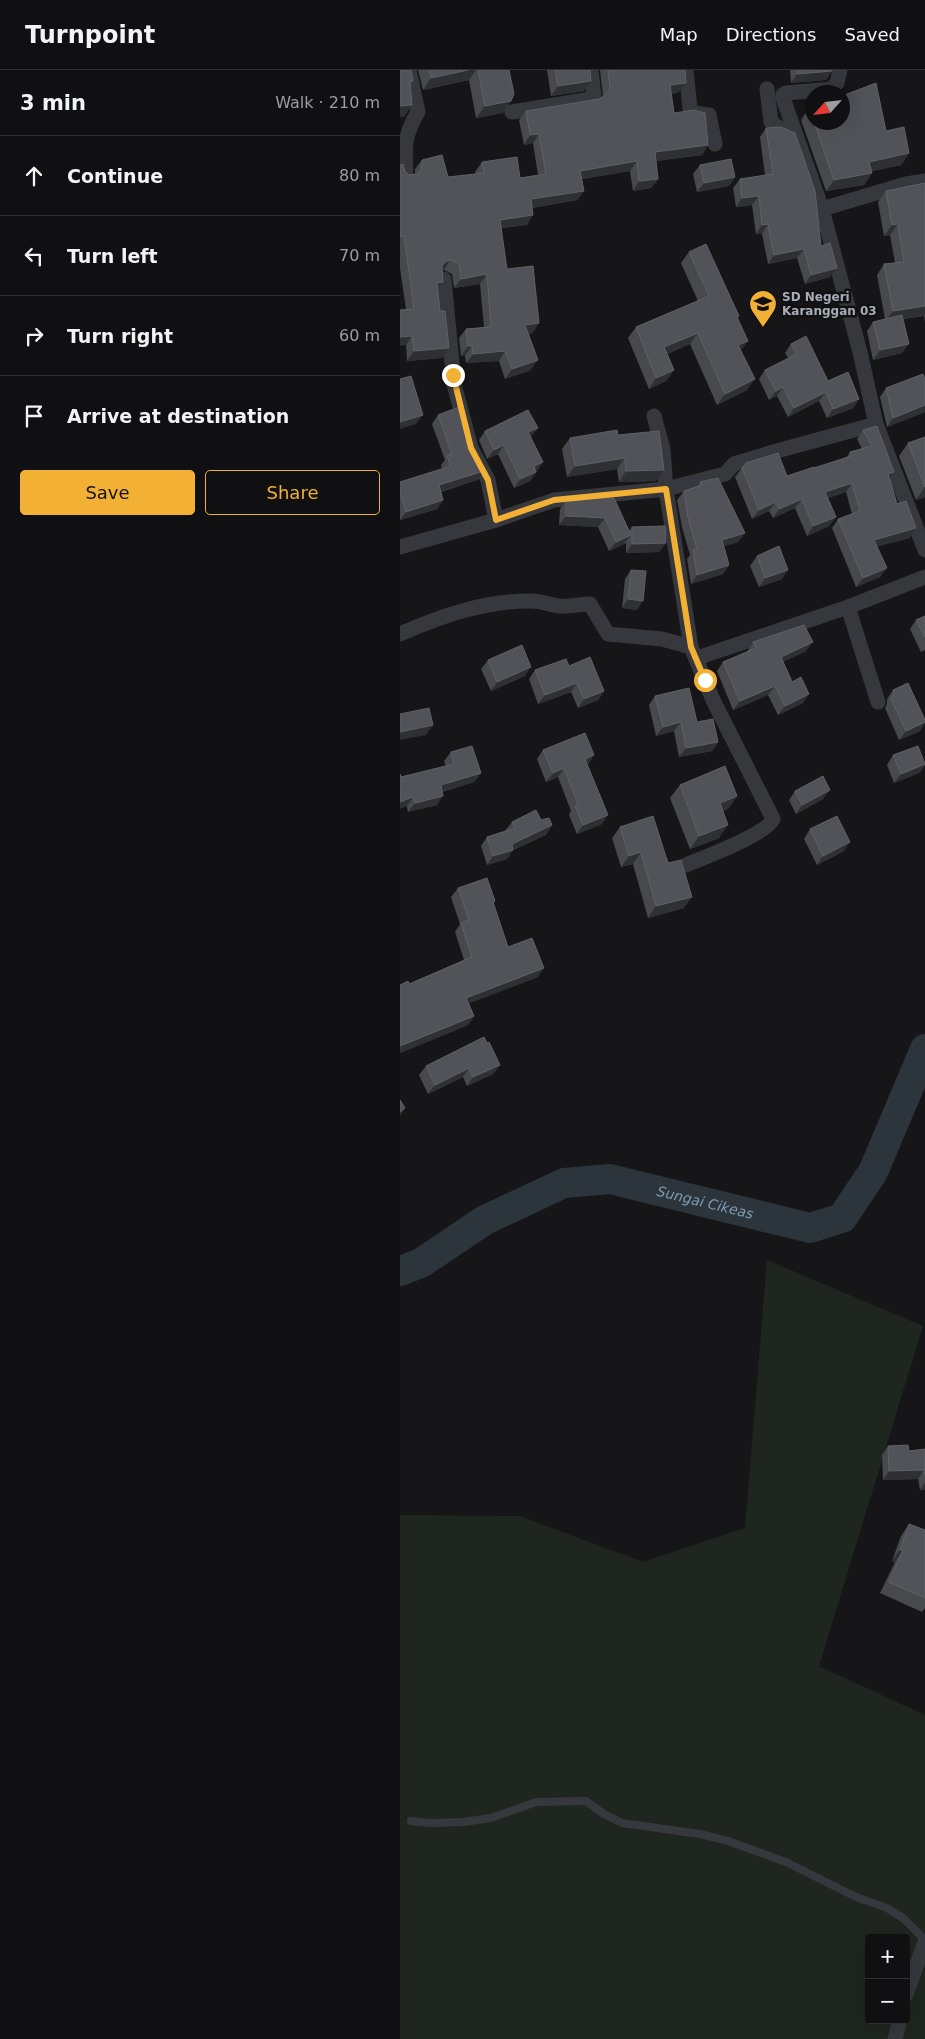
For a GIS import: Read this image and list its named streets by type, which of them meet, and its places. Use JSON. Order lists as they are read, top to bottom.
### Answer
{
  "water": ["Sungai Cikeas"],
  "places": {
    "school or university": ["SD Negeri Karanggan 03"]
  },
  "north": "bottom left",
  "page": {
    "header": "Turnpoint",
    "nav": ["Map", "Directions", "Saved"],
    "heading": ["3 min", "Walk · 210 m"],
    "list": [
      ["Continue", "80 m"],
      ["Turn left", "70 m"],
      ["Turn right", "60 m"],
      "Arrive at destination"
    ],
    "buttons": ["Save", "Share"],
    "map_buttons": ["+", "−"]
  }
}
